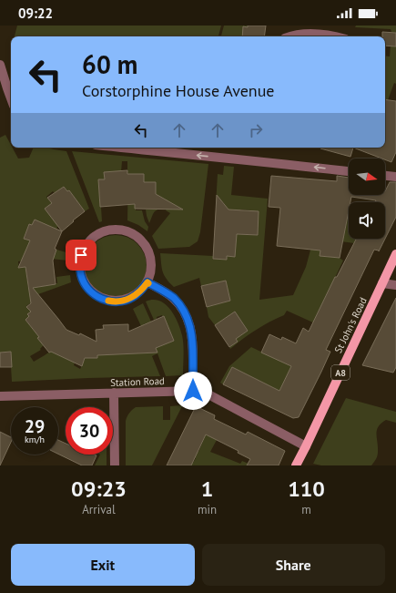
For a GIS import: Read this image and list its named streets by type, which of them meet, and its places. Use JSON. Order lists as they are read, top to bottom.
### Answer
{
  "streets": {
    "main road": ["St John's Road", "A8"],
    "street": ["Station Road"]
  },
  "crossings": [
    ["St John's Road", "Station Road"]
  ],
  "north": "right",
  "page": {
    "status": "09:22",
    "turn": ["60 m", "Corstorphine House Avenue"],
    "speed": "29 km/h",
    "limit": "30",
    "eta": [
      "09:23",
      "Arrival",
      "1",
      "min",
      "110",
      "m"
    ],
    "buttons": ["Exit", "Share"]
  }
}
